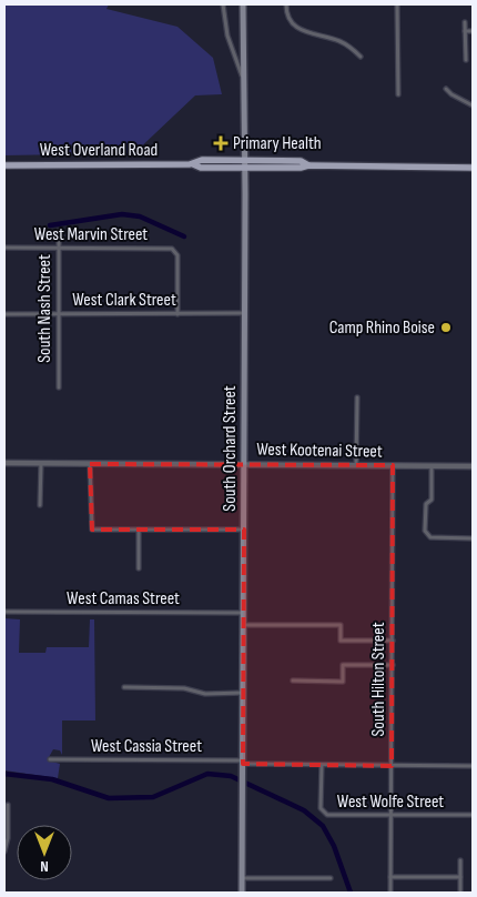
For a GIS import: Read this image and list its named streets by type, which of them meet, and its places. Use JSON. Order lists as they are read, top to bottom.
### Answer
{
  "streets": {
    "main road": ["West Overland Road", "South Orchard Street"],
    "street": [
      "West Marvin Street",
      "West Clark Street",
      "South Nash Street",
      "West Kootenai Street",
      "West Camas Street",
      "South Hilton Street",
      "West Cassia Street",
      "West Wolfe Street"
    ]
  },
  "crossings": [
    ["West Overland Road", "South Orchard Street"],
    ["West Marvin Street", "West Clark Street"],
    ["West Marvin Street", "South Nash Street"],
    ["West Clark Street", "South Nash Street"],
    ["West Clark Street", "South Orchard Street"],
    ["South Orchard Street", "West Kootenai Street"],
    ["South Orchard Street", "West Camas Street"],
    ["South Orchard Street", "West Cassia Street"],
    ["West Kootenai Street", "South Hilton Street"],
    ["South Hilton Street", "West Cassia Street"],
    ["South Hilton Street", "West Wolfe Street"],
    ["West Cassia Street", "West Wolfe Street"]
  ],
  "places": {
    "health": ["Primary Health"],
    "other": ["Camp Rhino Boise"]
  },
  "north": "bottom"
}
